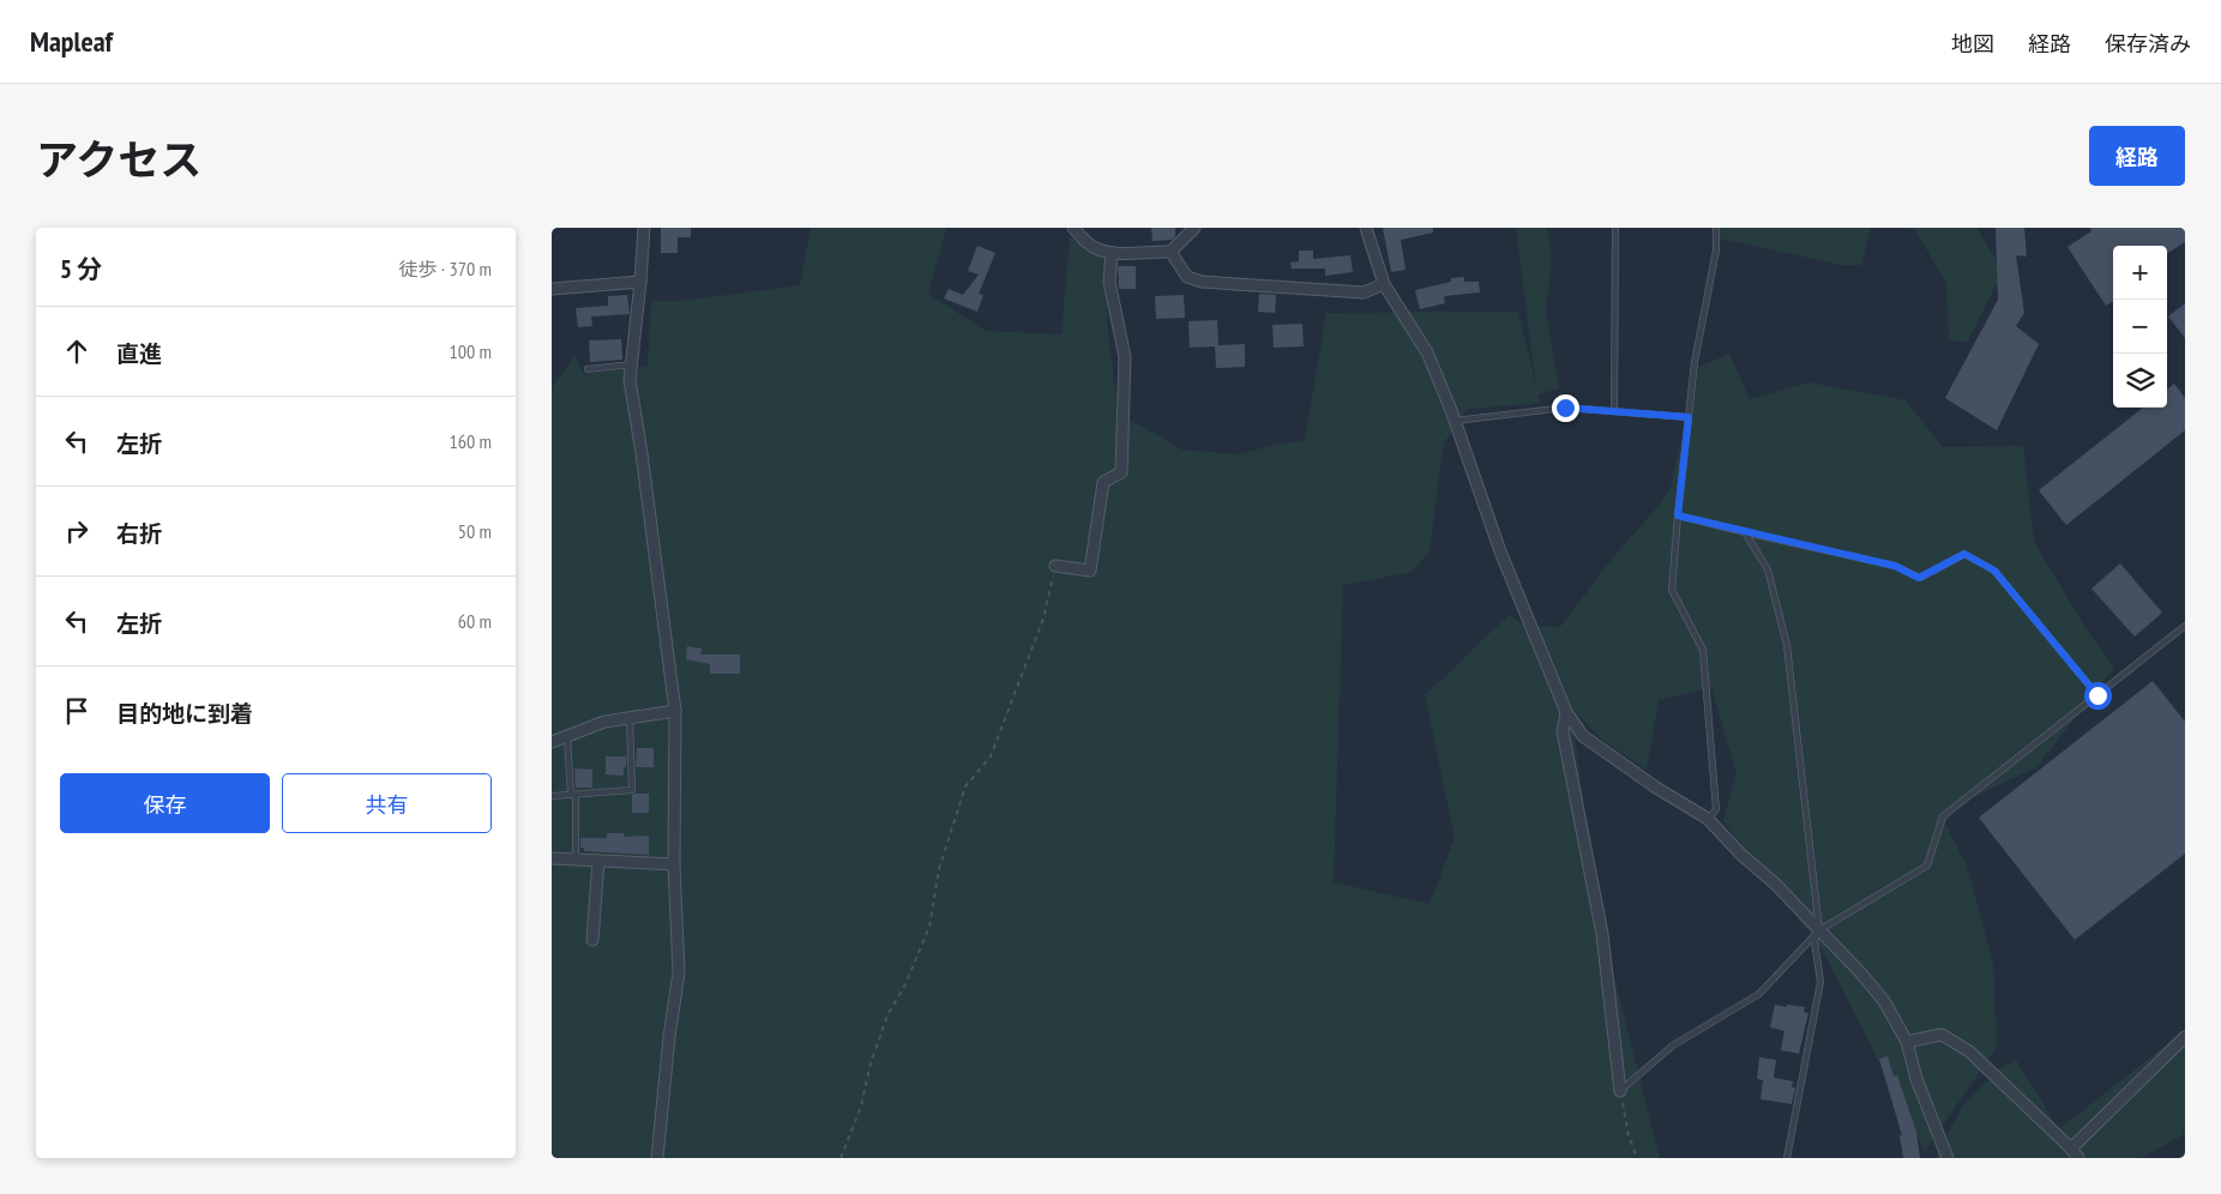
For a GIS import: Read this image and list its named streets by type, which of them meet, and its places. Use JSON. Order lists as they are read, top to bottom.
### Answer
{
  "page": {
    "header": "Mapleaf",
    "nav": ["地図", "経路", "保存済み"],
    "title": "アクセス",
    "buttons": [
      "経路",
      ["保存", "共有"]
    ],
    "heading": ["5 分", "徒歩 · 370 m"],
    "map_buttons": ["+", "−"],
    "list": [
      ["直進", "100 m"],
      ["左折", "160 m"],
      ["右折", "50 m"],
      ["左折", "60 m"],
      "目的地に到着"
    ]
  }
}
